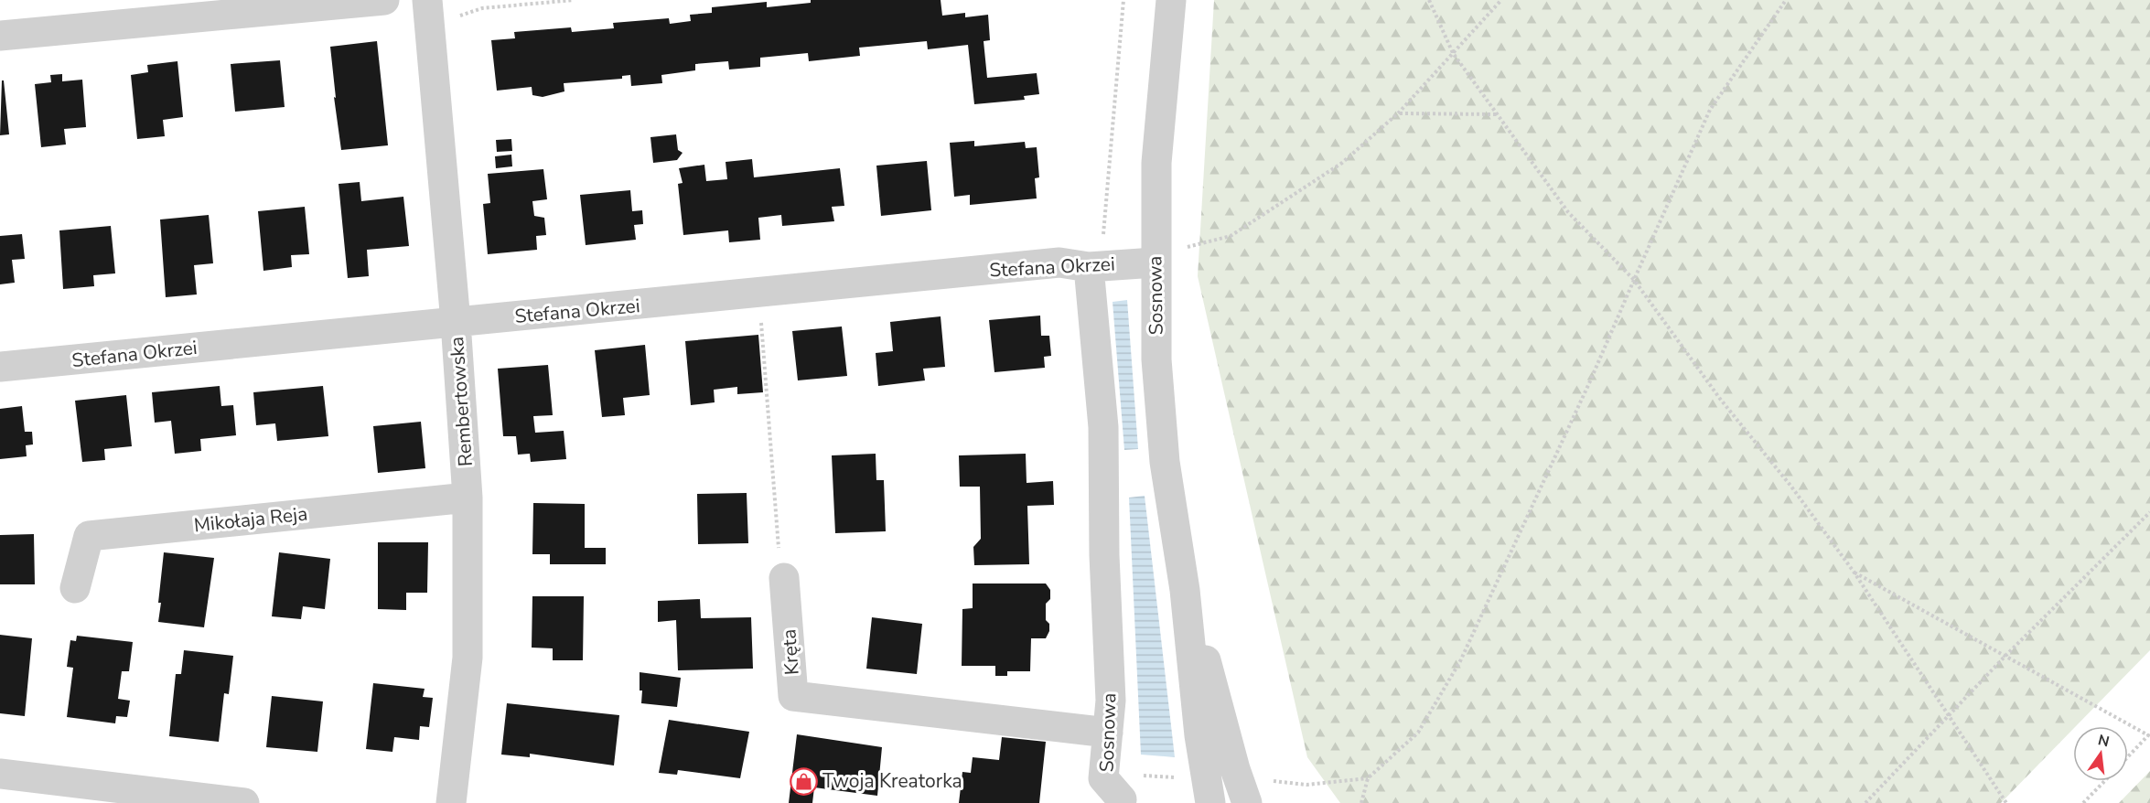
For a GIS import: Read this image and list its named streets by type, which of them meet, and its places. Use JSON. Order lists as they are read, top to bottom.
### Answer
{
  "streets": {
    "street": [
      "Stefana Okrzei",
      "Sosnowa",
      "Rembertowska",
      "Mikołaja Reja",
      "Kręta"
    ]
  },
  "crossings": [
    ["Stefana Okrzei", "Sosnowa"],
    ["Stefana Okrzei", "Rembertowska"],
    ["Sosnowa", "Kręta"],
    ["Rembertowska", "Mikołaja Reja"]
  ],
  "places": {
    "shop": ["Twoja Kreatorka"]
  },
  "north": "top"
}
